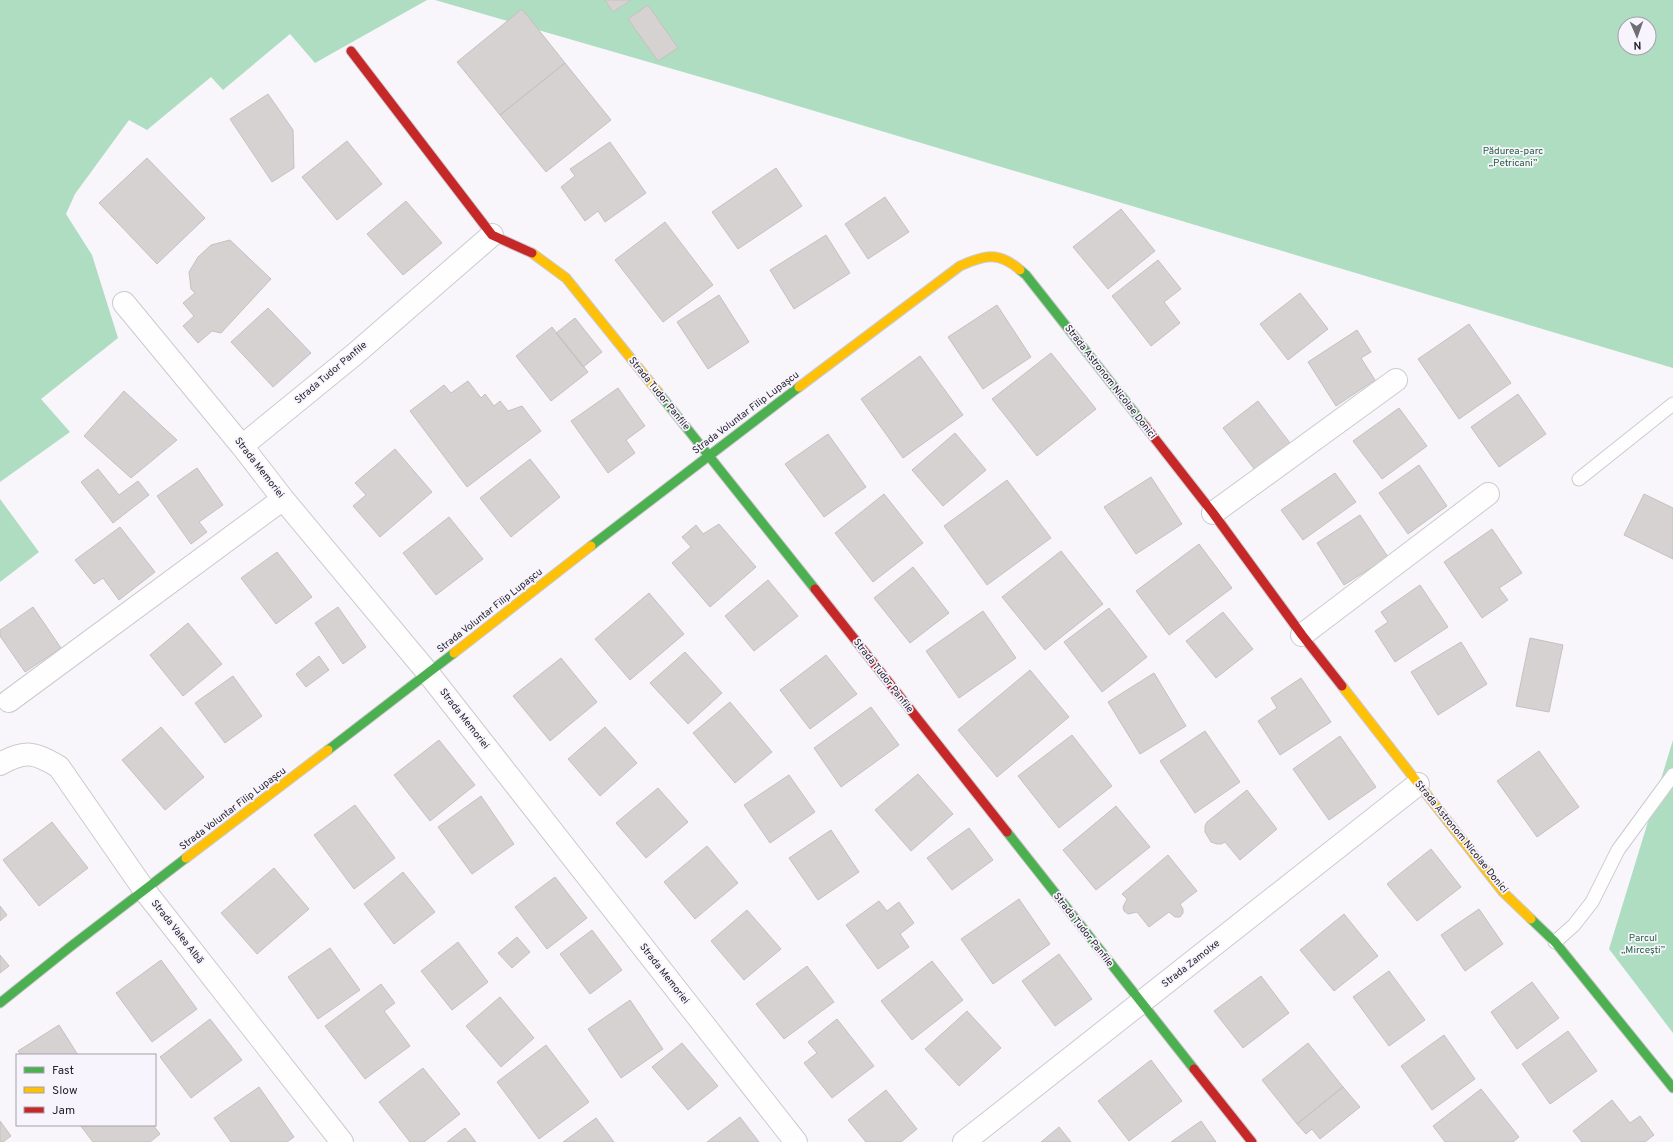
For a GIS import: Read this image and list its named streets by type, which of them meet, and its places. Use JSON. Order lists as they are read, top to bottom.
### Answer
{
  "streets": {
    "street": [
      "Strada Tudor Panfile",
      "Strada Astronom Nicolae Donici",
      "Strada Voluntar Filip Lupașcu",
      "Strada Memoriei",
      "Strada Valea Albă",
      "Strada Zamolxe"
    ]
  },
  "crossings": [
    ["Strada Tudor Panfile", "Strada Voluntar Filip Lupașcu"],
    ["Strada Tudor Panfile", "Strada Memoriei"],
    ["Strada Tudor Panfile", "Strada Zamolxe"],
    ["Strada Astronom Nicolae Donici", "Strada Voluntar Filip Lupașcu"],
    ["Strada Astronom Nicolae Donici", "Strada Zamolxe"],
    ["Strada Voluntar Filip Lupașcu", "Strada Memoriei"],
    ["Strada Voluntar Filip Lupașcu", "Strada Valea Albă"]
  ],
  "parks": ["Pădurea-parc „Petricani”", "Parcul „Mircești”"],
  "legend": ["Fast", "Slow", "Jam"],
  "north": "bottom"
}
